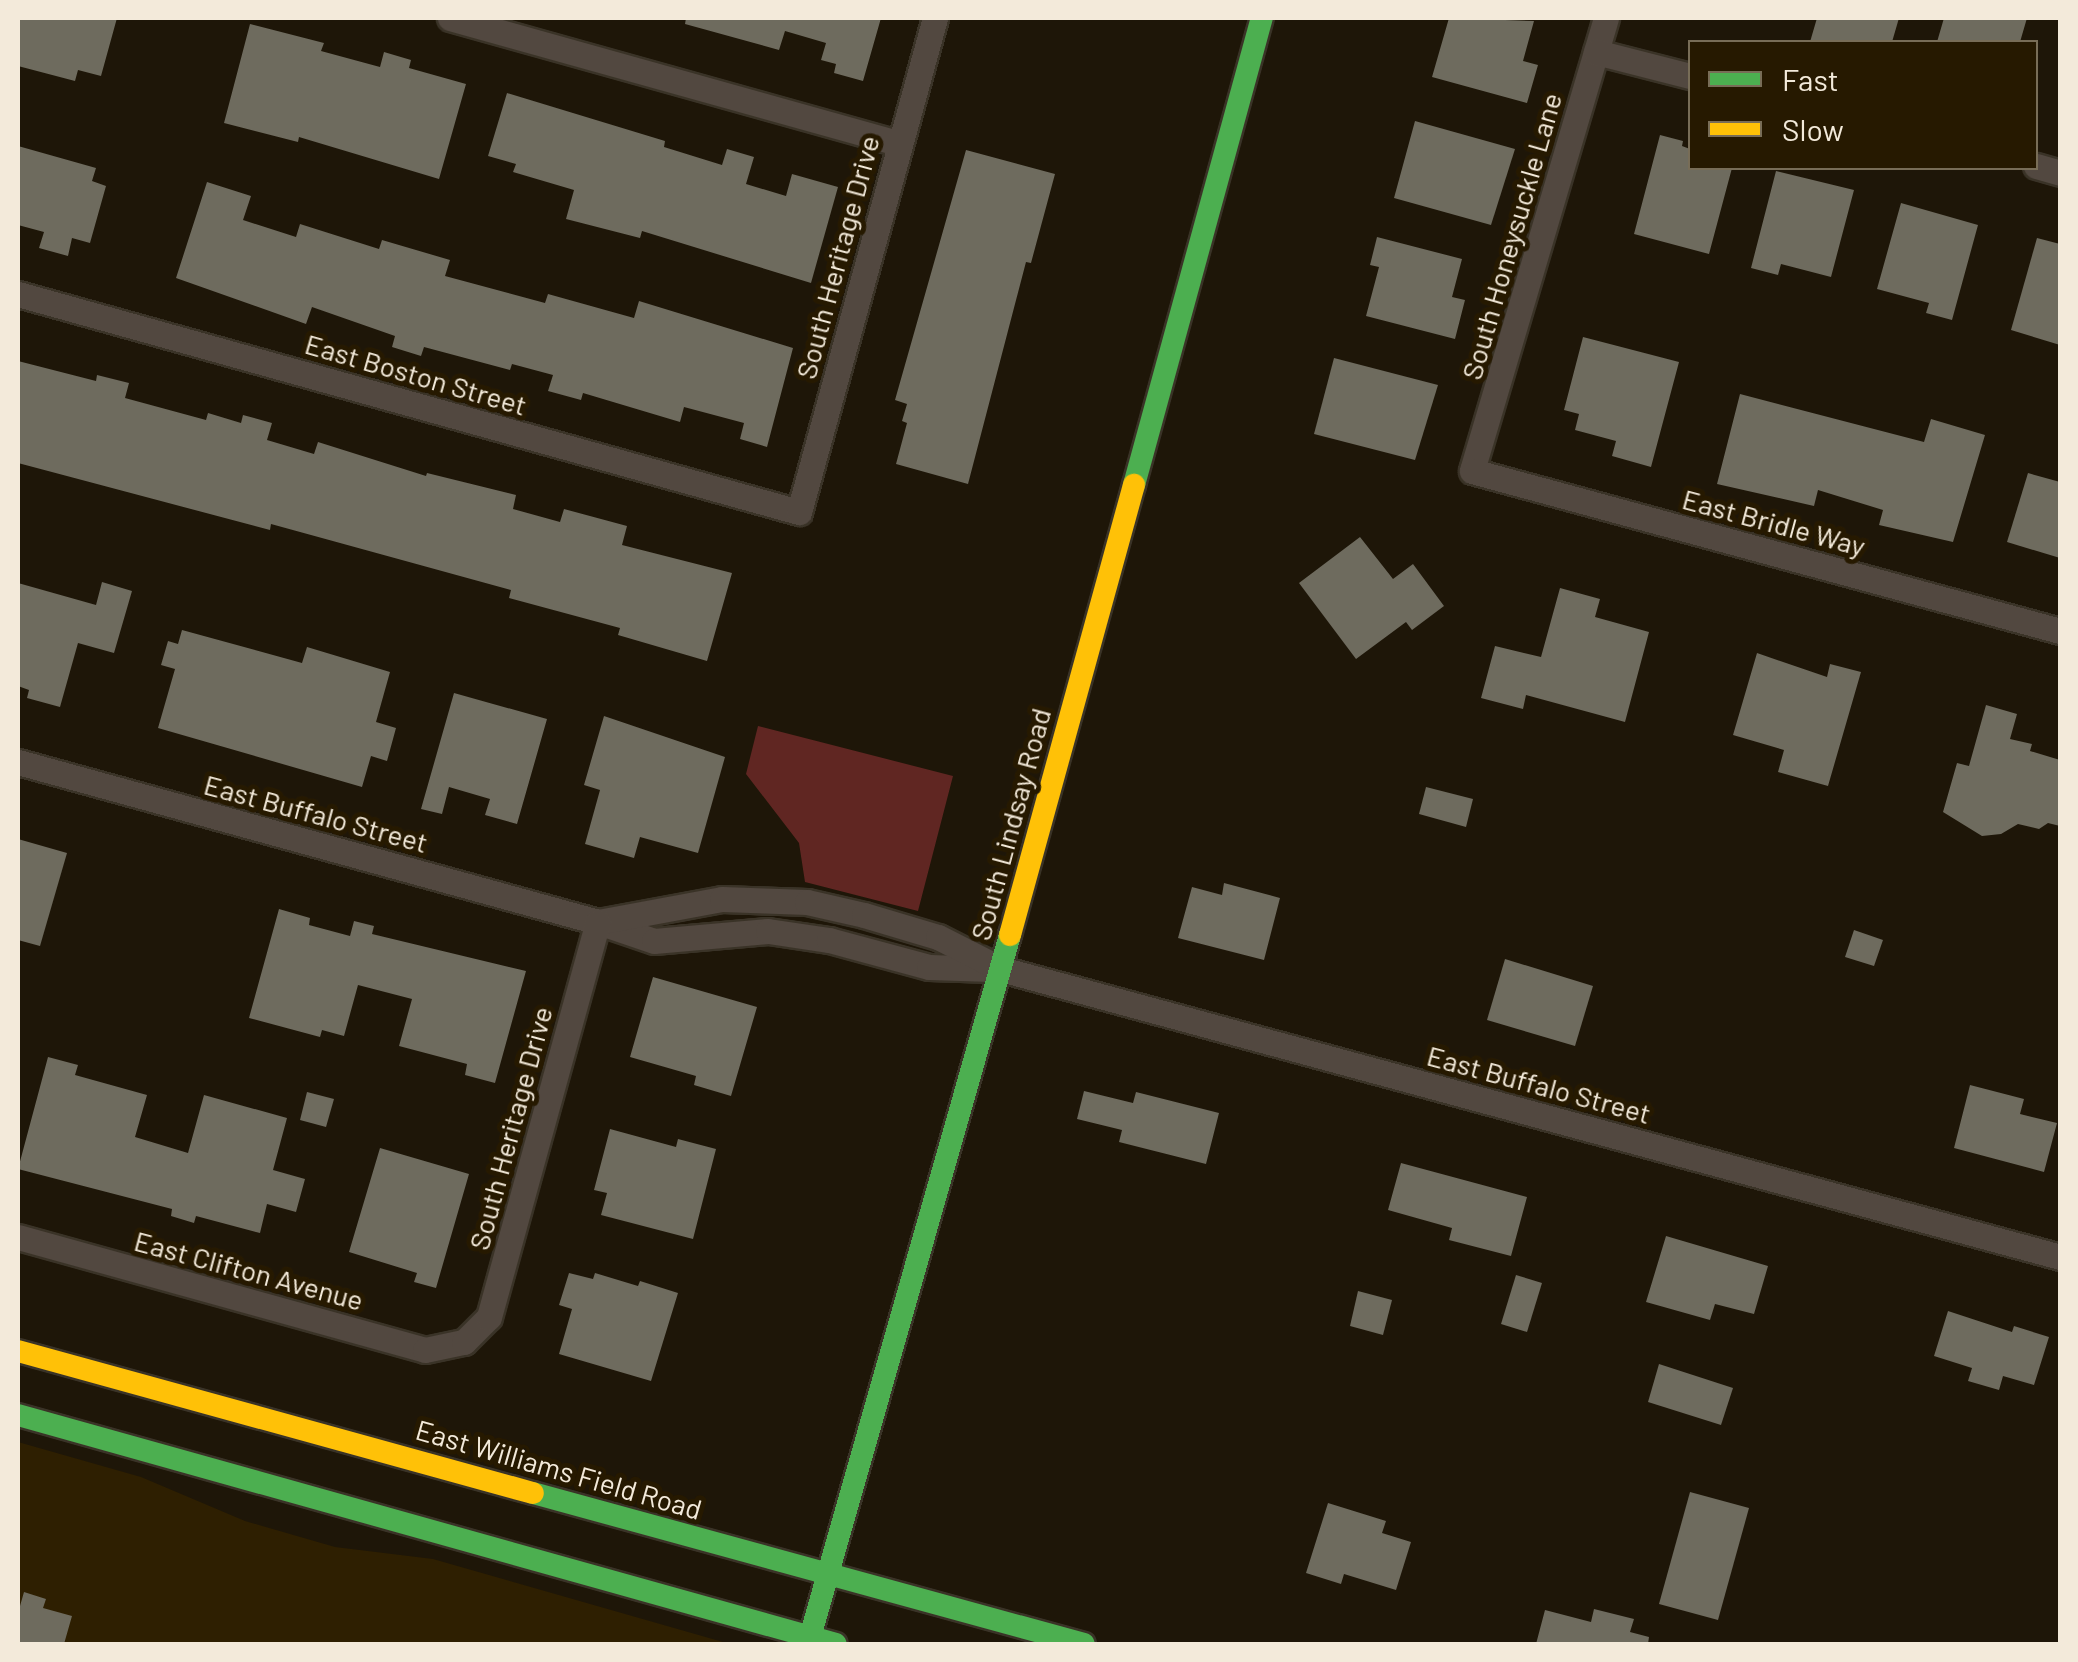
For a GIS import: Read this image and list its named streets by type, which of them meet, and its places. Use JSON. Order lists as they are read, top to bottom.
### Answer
{
  "streets": {
    "main road": ["South Lindsay Road", "East Williams Field Road"],
    "street": [
      "South Honeysuckle Lane",
      "South Heritage Drive",
      "East Boston Street",
      "East Bridle Way",
      "East Buffalo Street",
      "East Clifton Avenue"
    ]
  },
  "crossings": [
    ["South Honeysuckle Lane", "East Bridle Way"],
    ["South Heritage Drive", "East Boston Street"],
    ["South Heritage Drive", "East Buffalo Street"],
    ["South Heritage Drive", "East Clifton Avenue"],
    ["East Buffalo Street", "South Lindsay Road"],
    ["South Lindsay Road", "East Williams Field Road"]
  ],
  "legend": ["Fast", "Slow"]
}
